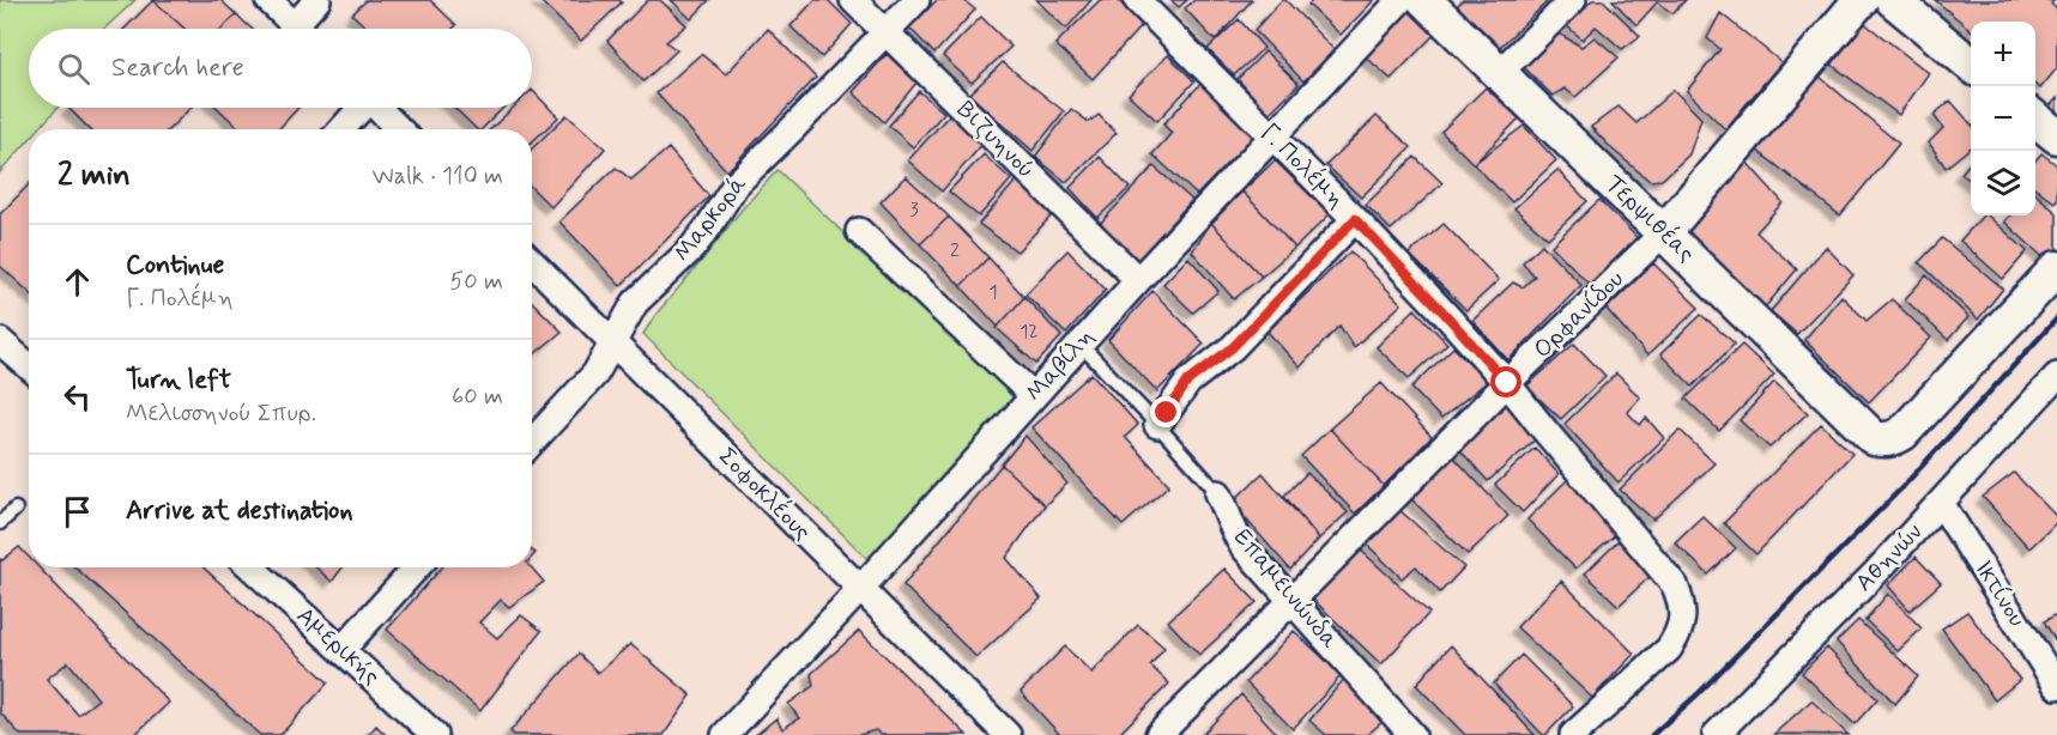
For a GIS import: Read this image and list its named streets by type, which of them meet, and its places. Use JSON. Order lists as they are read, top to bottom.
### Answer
{
  "streets": {
    "street": [
      "Βιζυηνού",
      "Γ. Πολέμη",
      "Μαρκορά",
      "Τερψιθέας",
      "Ορφανίδου",
      "Μαβίλη",
      "Σοφοκλέους",
      "Αθηνών",
      "Επαμεινώνδα",
      "Ικτίνου",
      "Αμερικής"
    ]
  },
  "crossings": [
    ["Βιζυηνού", "Μαρκορά"],
    ["Βιζυηνού", "Μαβίλη"],
    ["Γ. Πολέμη", "Ορφανίδου"],
    ["Γ. Πολέμη", "Μαβίλη"],
    ["Μαρκορά", "Σοφοκλέους"],
    ["Τερψιθέας", "Ορφανίδου"],
    ["Ορφανίδου", "Επαμεινώνδα"],
    ["Μαβίλη", "Σοφοκλέους"],
    ["Μαβίλη", "Επαμεινώνδα"],
    ["Αθηνών", "Ικτίνου"]
  ],
  "house_numbers": [
    "3",
    "2",
    "1",
    "12"
  ],
  "page": {
    "map_buttons": ["+", "−"],
    "search": "Search here",
    "heading": ["2 min", "Walk · 110 m"],
    "list": [
      ["Continue", "Γ. Πολέμη", "50 m"],
      ["Turn left", "Μελισσηνού Σπυρ.", "60 m"],
      "Arrive at destination"
    ]
  }
}
